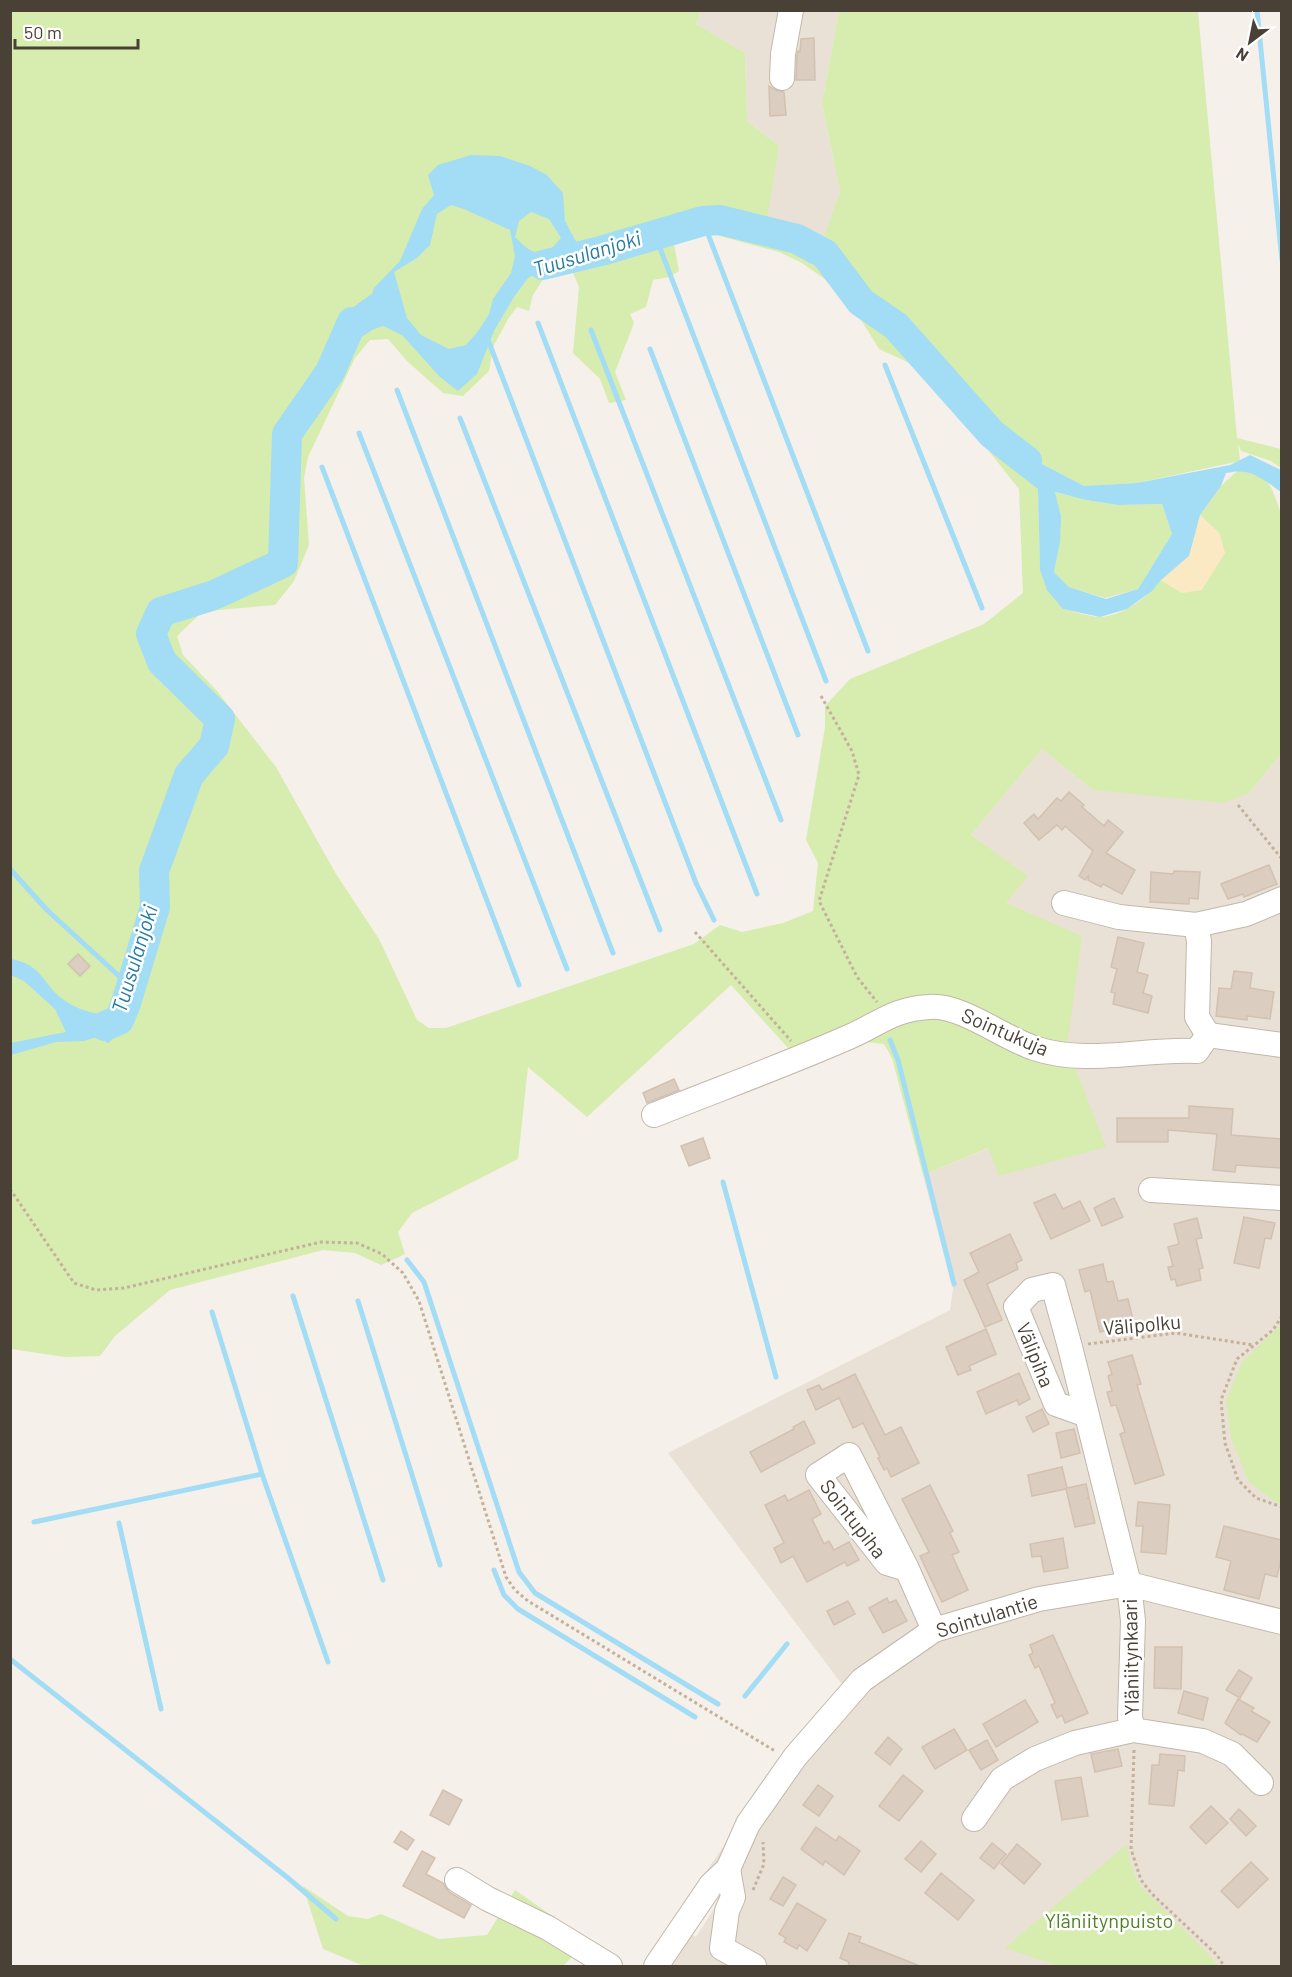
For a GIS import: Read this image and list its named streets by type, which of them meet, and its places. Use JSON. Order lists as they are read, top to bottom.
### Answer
{
  "streets": {
    "street": [
      "Sointukuja",
      "Välipiha",
      "Sointupiha",
      "Sointulantie",
      "Yläniitynkaari"
    ],
    "path": ["Välipolku"]
  },
  "crossings": [
    ["Välipolku", "Välipiha"],
    ["Välipiha", "Sointulantie"],
    ["Välipiha", "Yläniitynkaari"],
    ["Sointupiha", "Sointulantie"],
    ["Sointulantie", "Yläniitynkaari"]
  ],
  "water": ["Tuusulanjoki"],
  "parks": ["Yläniitynpuisto"],
  "scale_bar": "50 m",
  "north": "bottom left"
}
